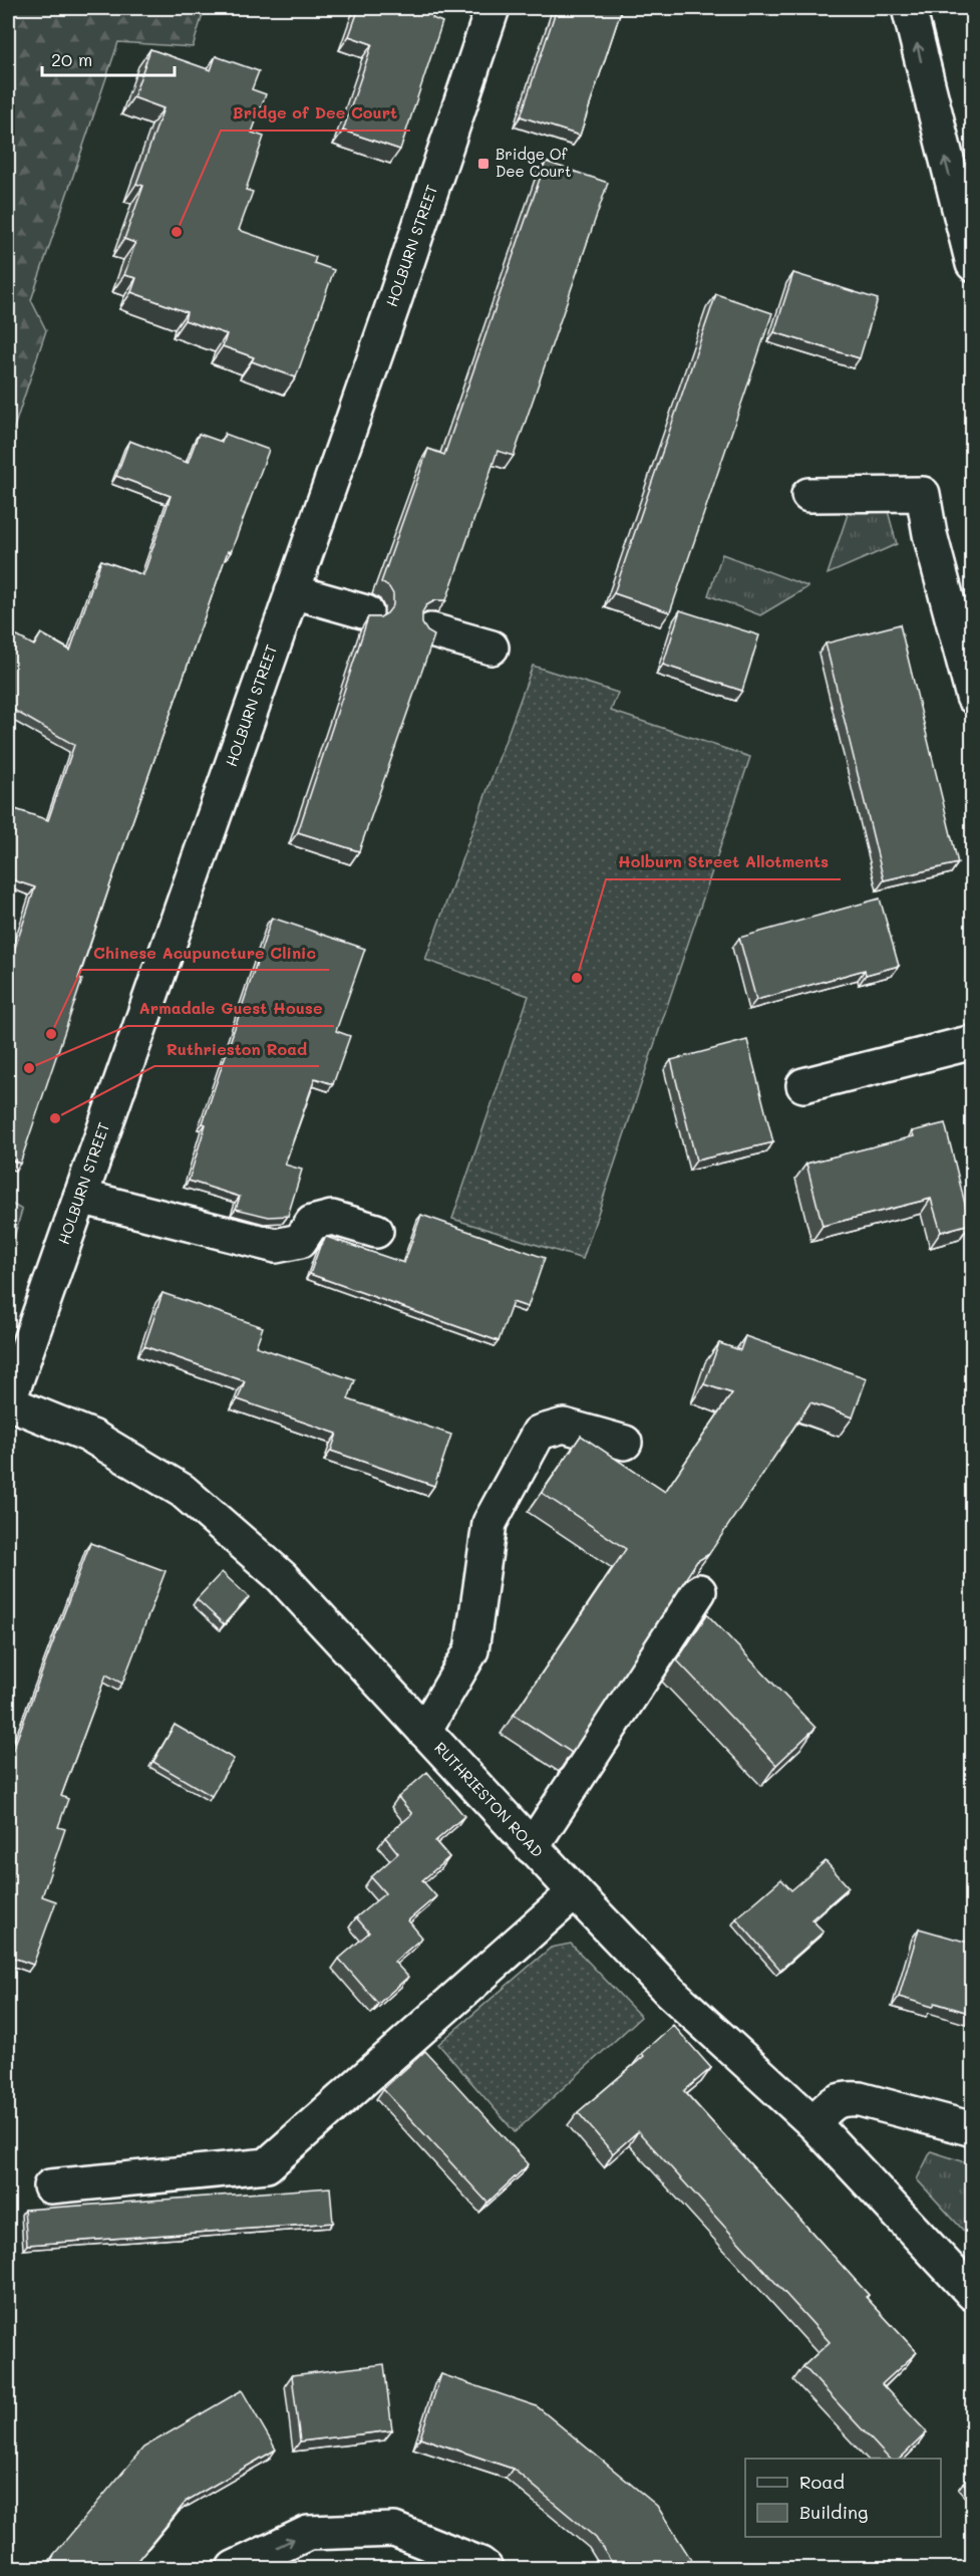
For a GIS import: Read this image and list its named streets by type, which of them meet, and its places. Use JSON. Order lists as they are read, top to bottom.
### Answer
{
  "streets": {
    "street": ["HOLBURN STREET", "RUTHRIESTON ROAD"]
  },
  "crossings": [
    ["HOLBURN STREET", "RUTHRIESTON ROAD"]
  ],
  "places": {
    "transit": ["Bridge Of Dee Court"],
    "other": [
      "Bridge of Dee Court",
      "Holburn Street Allotments",
      "Chinese Acupuncture Clinic",
      "Armadale Guest House",
      "Ruthrieston Road"
    ]
  },
  "legend": ["Road", "Building"],
  "scale_bar": "20 m"
}
